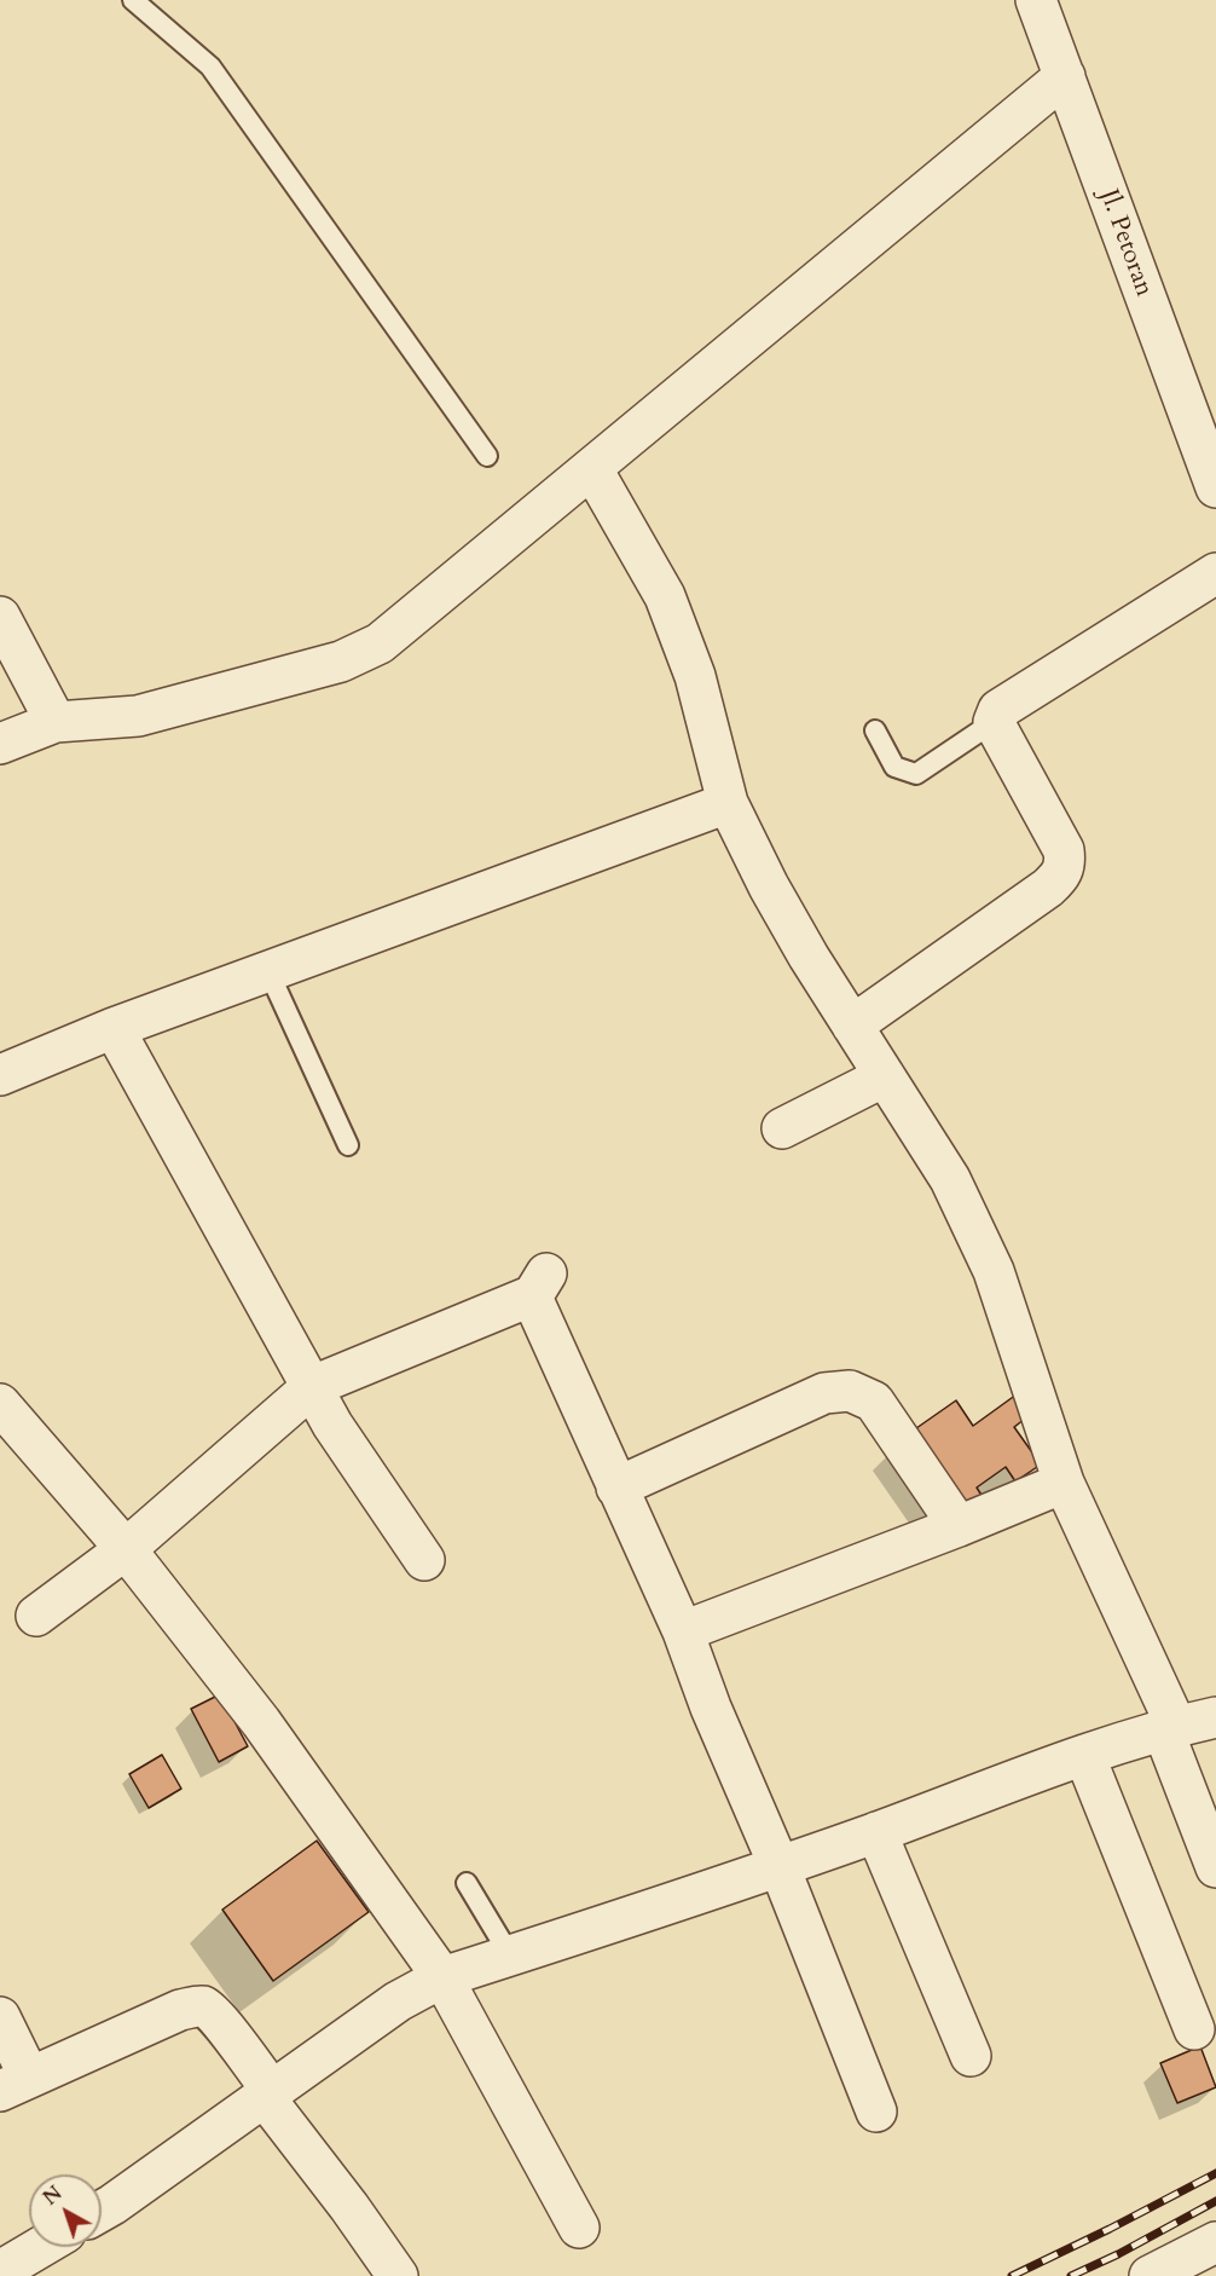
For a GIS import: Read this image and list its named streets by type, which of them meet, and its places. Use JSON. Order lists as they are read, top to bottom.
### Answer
{
  "streets": {
    "street": ["Jl. Petoran"]
  },
  "north": "top left"
}
